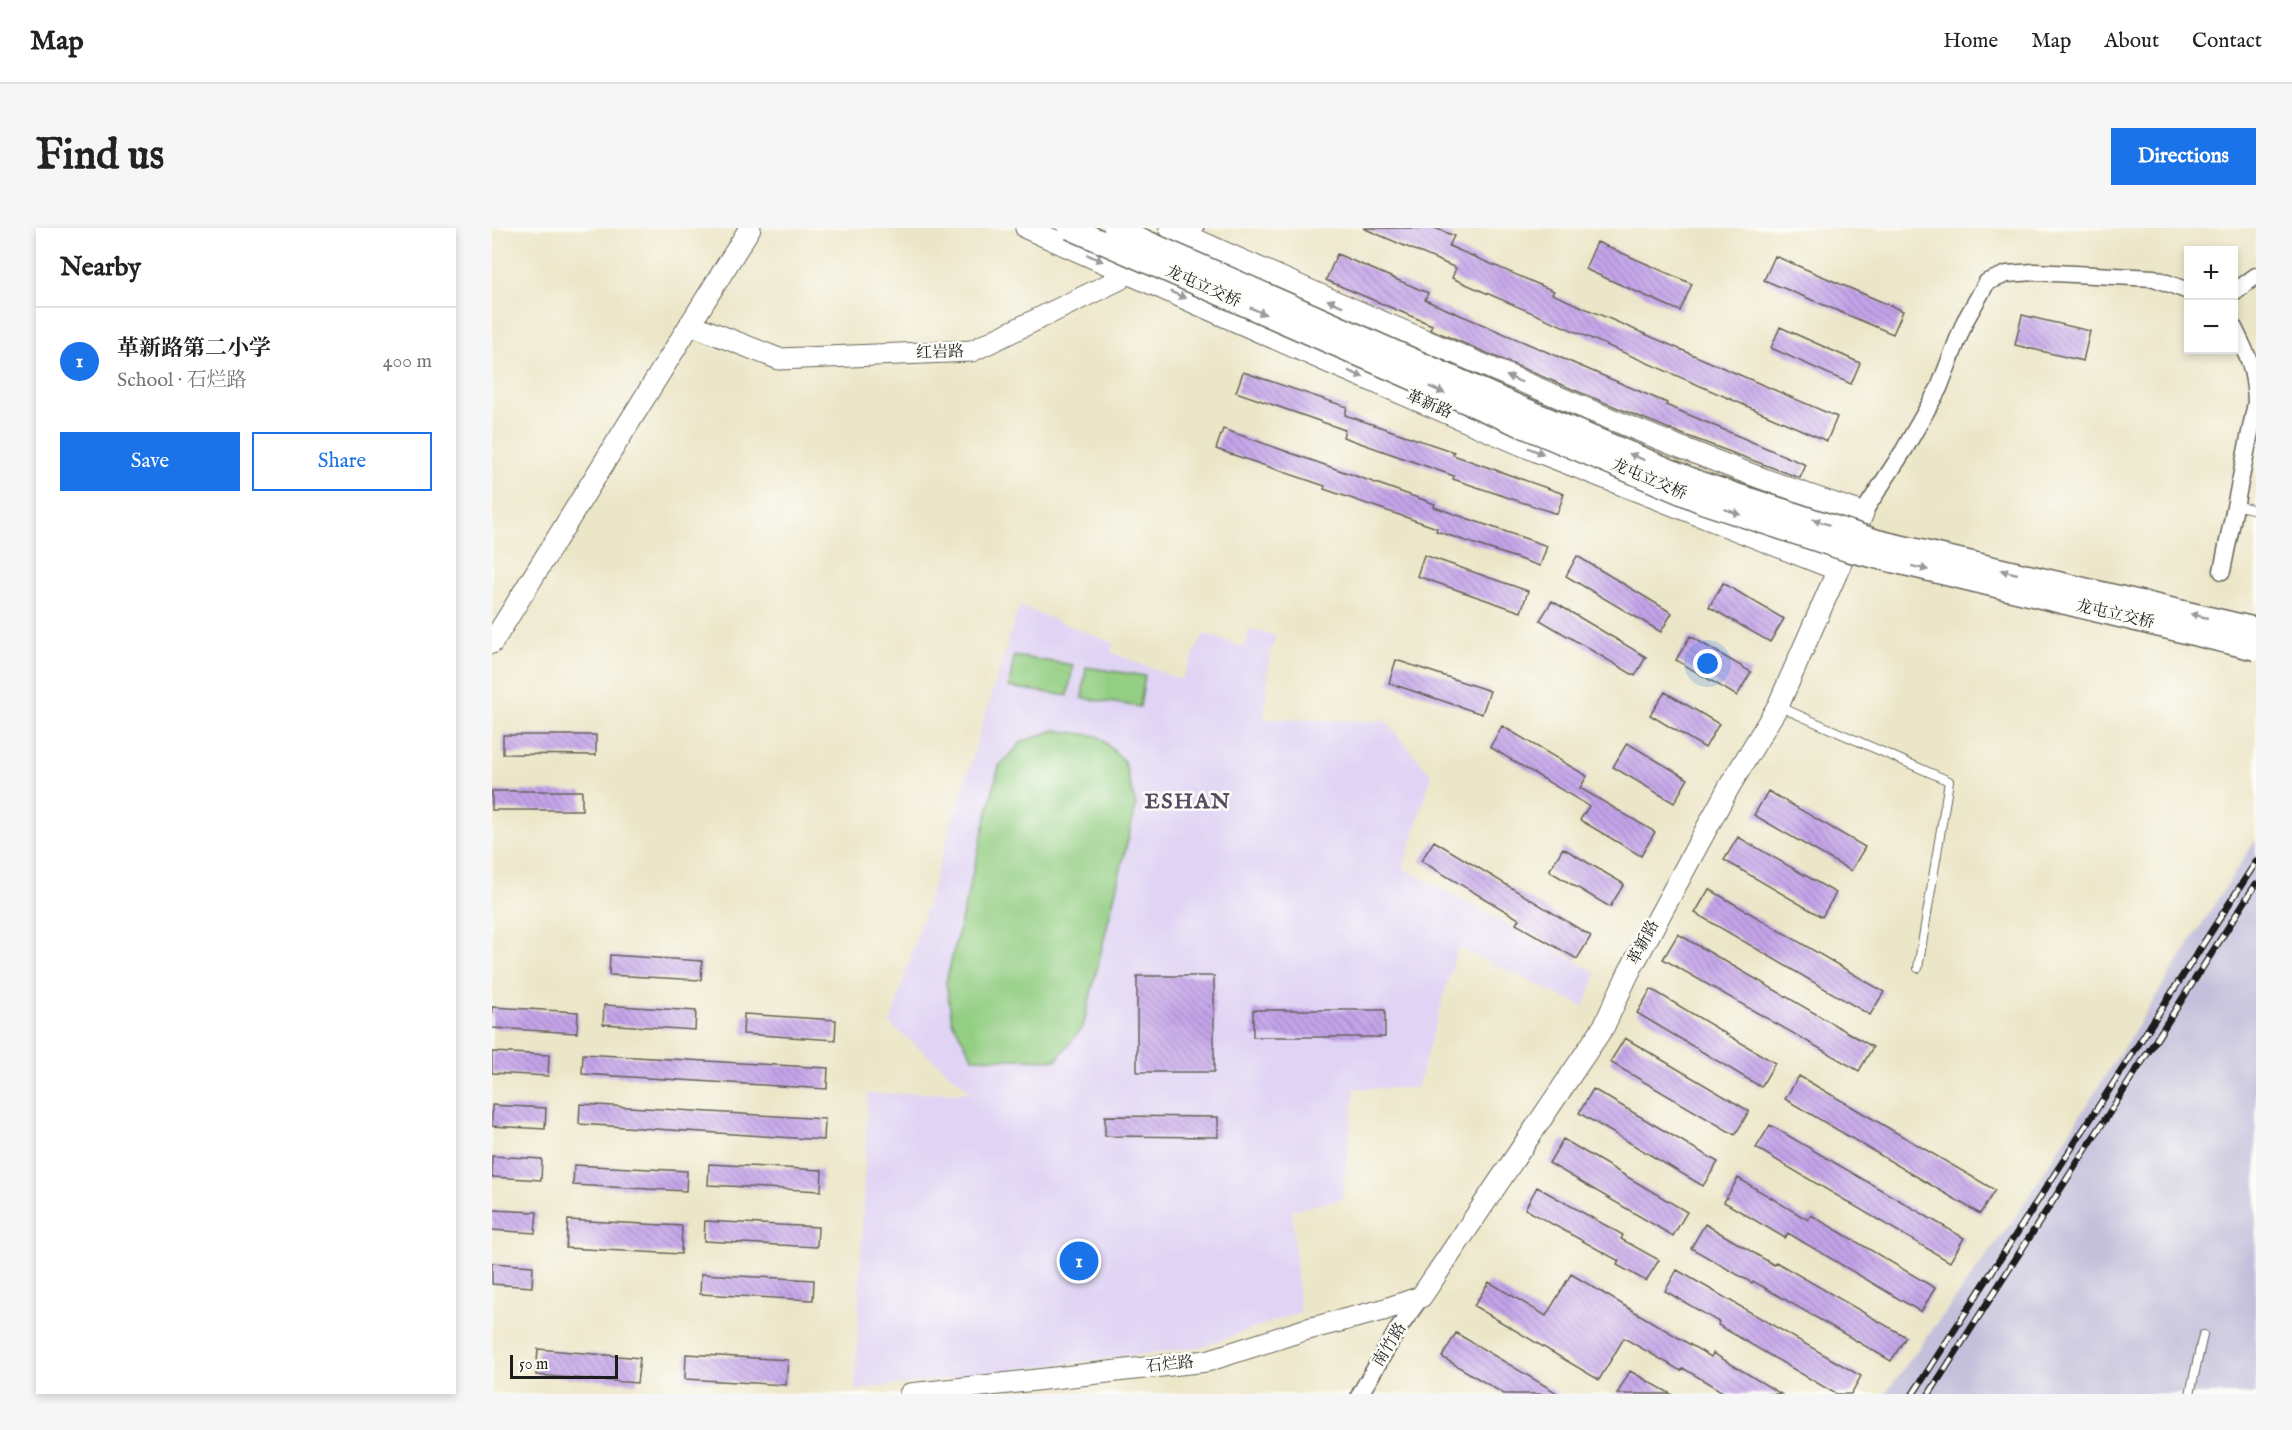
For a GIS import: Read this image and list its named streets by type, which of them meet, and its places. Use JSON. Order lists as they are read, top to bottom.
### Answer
{
  "streets": {
    "main road": ["龙屯立交桥", "红岩路"],
    "street": ["革新路", "南竹路", "石烂路"]
  },
  "crossings": [
    ["红岩路", "革新路"],
    ["革新路", "南竹路"],
    ["革新路", "石烂路"],
    ["南竹路", "石烂路"]
  ],
  "districts": ["ESHAN"],
  "scale_bar": "50 m",
  "page": {
    "header": "Map",
    "nav": [
      "Home",
      "Map",
      "About",
      "Contact"
    ],
    "buttons": [
      "Directions",
      ["Save", "Share"]
    ],
    "title": "Find us",
    "heading": "Nearby",
    "map_buttons": ["+", "−"],
    "list": [
      {
        "mark": "1",
        "name": "革新路第二小学",
        "note": "School · 石烂路",
        "value": "400 m"
      }
    ],
    "pins": "1",
    "scale": "50 m"
  }
}
